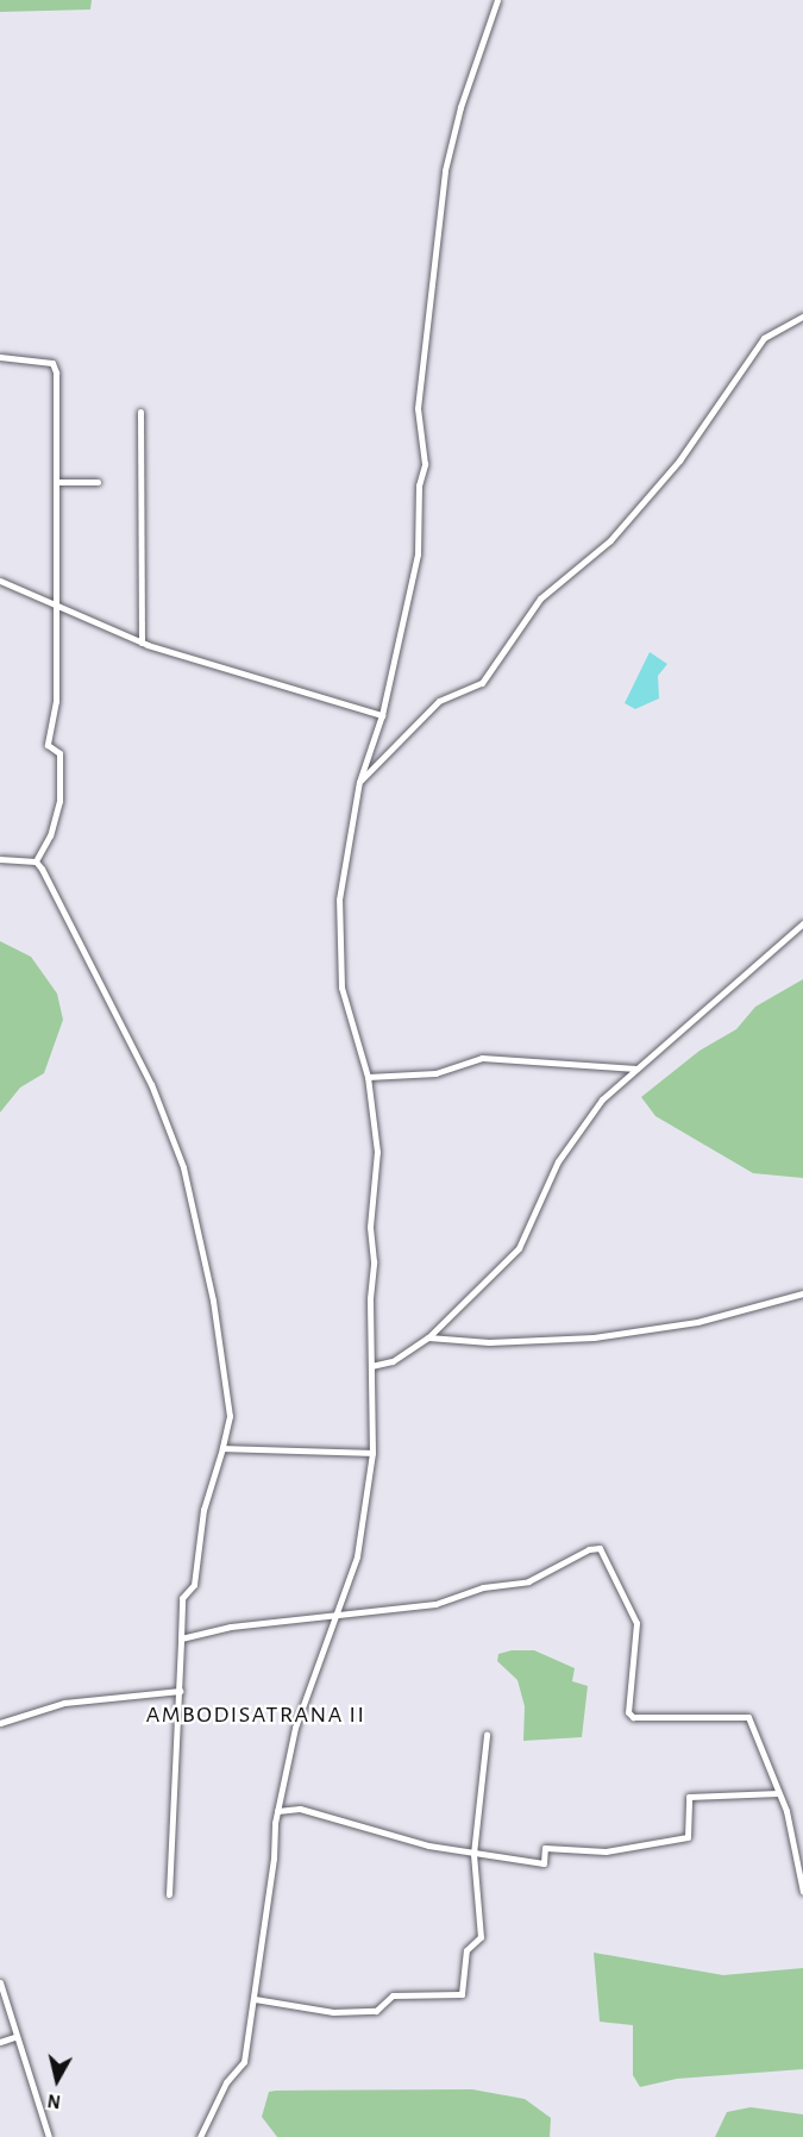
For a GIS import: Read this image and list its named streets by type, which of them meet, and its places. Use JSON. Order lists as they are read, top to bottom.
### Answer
{
  "districts": ["AMBODISATRANA II"],
  "north": "bottom"
}
